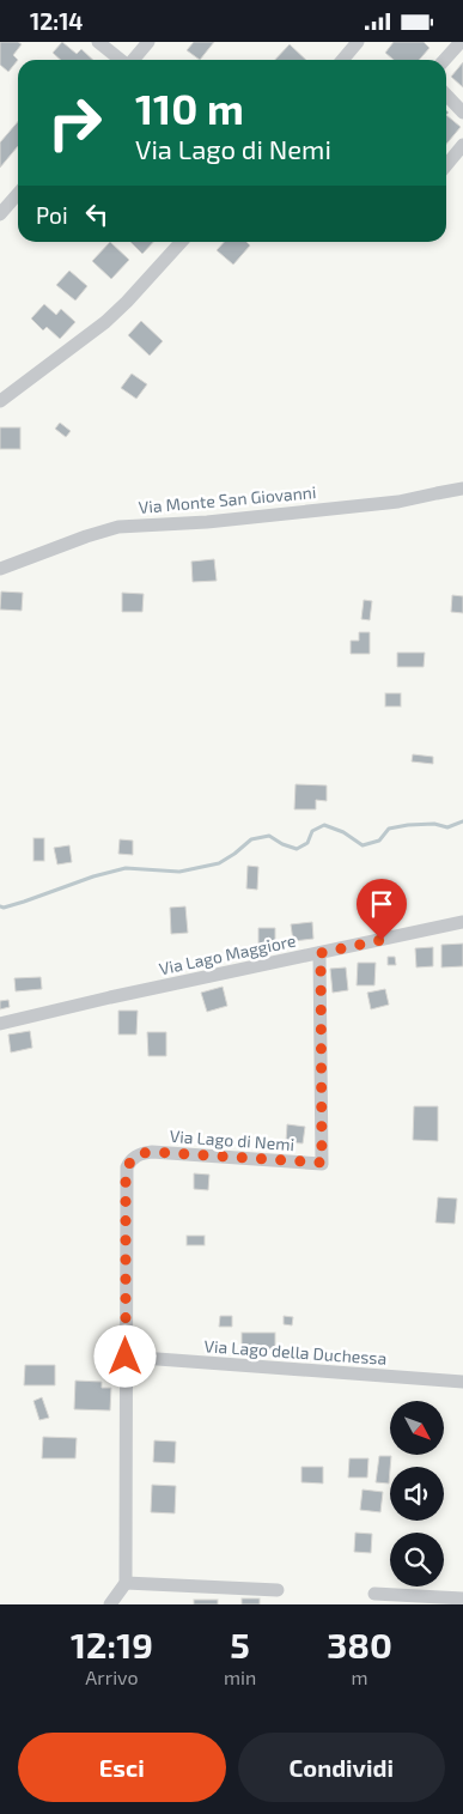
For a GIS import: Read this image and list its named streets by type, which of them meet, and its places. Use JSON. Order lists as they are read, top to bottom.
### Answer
{
  "streets": {
    "street": [
      "Via Monte San Giovanni",
      "Via Lago Maggiore",
      "Via Lago di Nemi",
      "Via Lago della Duchessa"
    ]
  },
  "crossings": [
    ["Via Lago Maggiore", "Via Lago di Nemi"],
    ["Via Lago di Nemi", "Via Lago della Duchessa"]
  ],
  "north": "bottom right",
  "page": {
    "status": "12:14",
    "turn": ["110 m", "Via Lago di Nemi"],
    "then": "Poi",
    "eta": [
      "12:19",
      "Arrivo",
      "5",
      "min",
      "380",
      "m"
    ],
    "buttons": ["Esci", "Condividi"]
  }
}
